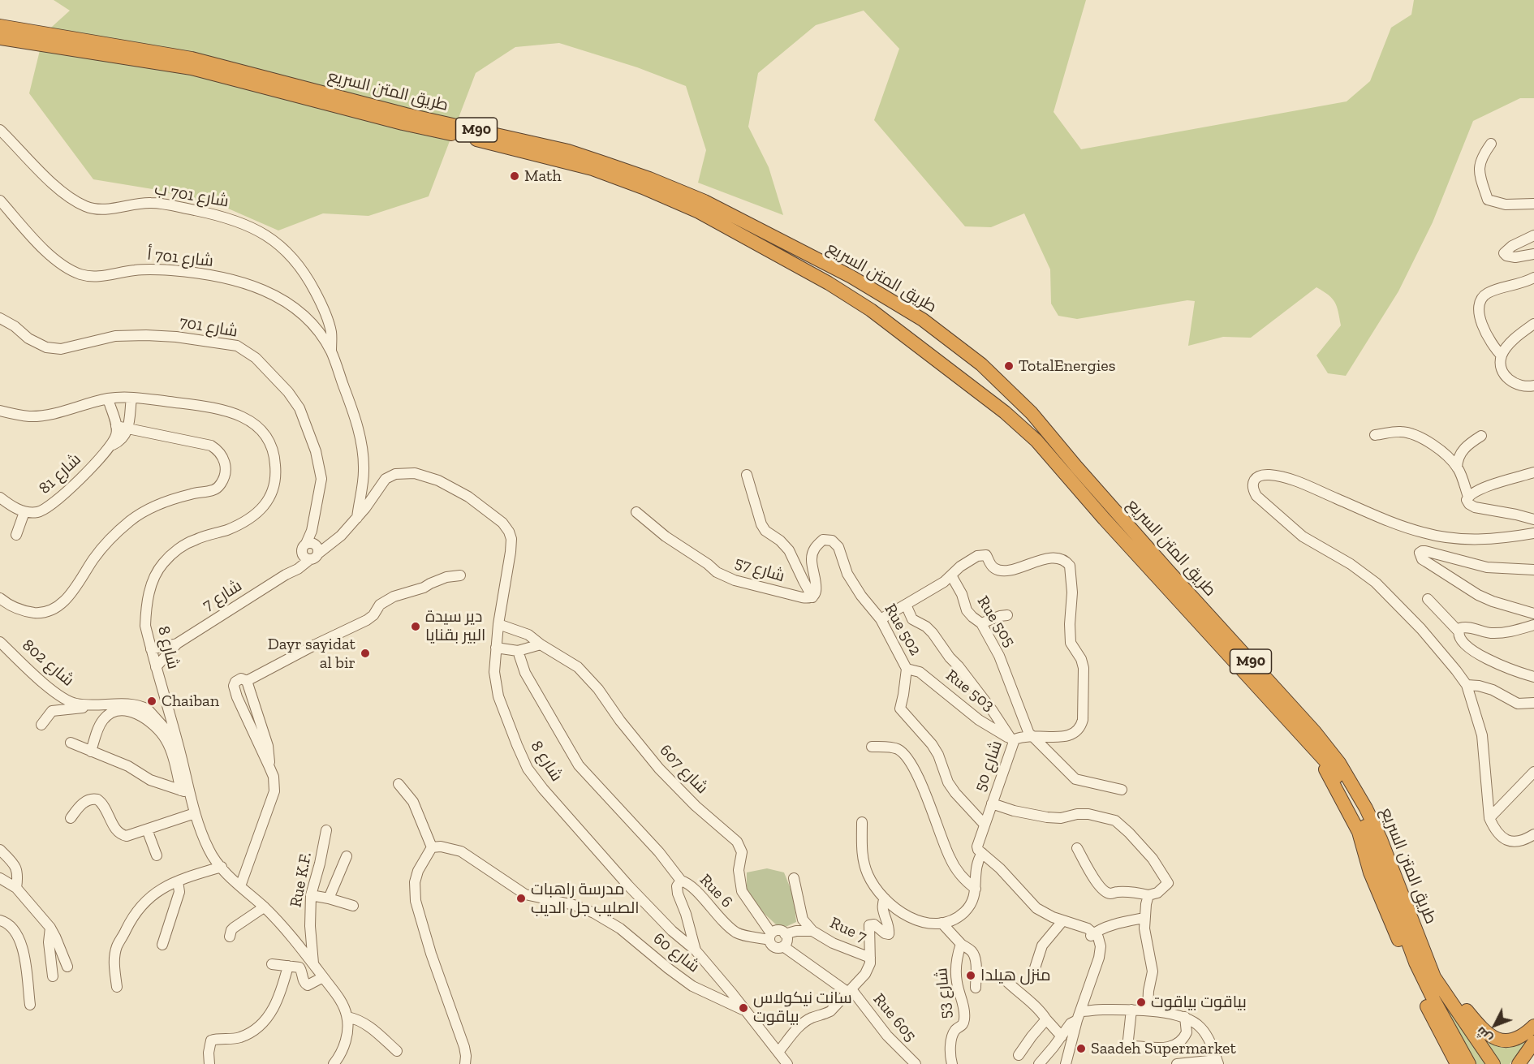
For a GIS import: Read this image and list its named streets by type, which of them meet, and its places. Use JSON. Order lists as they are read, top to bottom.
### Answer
{
  "streets": {
    "highway": ["طريق المتن السريع", "M90"],
    "street": [
      "شارع 701 ب",
      "شارع 701 أ",
      "شارع 701",
      "شارع 81",
      "شارع 57",
      "شارع 7",
      "Rue 505",
      "Rue 502",
      "شارع 8",
      "شارع 802",
      "Rue 503",
      "شارع 50",
      "شارع 607",
      "Rue K.F.",
      "Rue 6",
      "Rue 7",
      "شارع 60",
      "شارع 53",
      "Rue 605"
    ]
  },
  "crossings": [
    ["شارع 701 ب", "شارع 701 أ"],
    ["شارع 701", "شارع 7"],
    ["شارع 701", "شارع 8"],
    ["شارع 57", "Rue 502"],
    ["شارع 7", "شارع 8"],
    ["Rue 505", "شارع 50"],
    ["Rue 502", "Rue 503"],
    ["Rue 502", "شارع 50"],
    ["شارع 8", "شارع 802"],
    ["شارع 8", "شارع 607"],
    ["شارع 8", "Rue K.F."],
    ["شارع 8", "Rue 6"],
    ["شارع 8", "شارع 60"],
    ["Rue 503", "شارع 50"],
    ["شارع 607", "Rue 6"],
    ["شارع 607", "Rue 7"],
    ["شارع 607", "Rue 605"],
    ["Rue 6", "Rue 7"],
    ["Rue 6", "Rue 605"],
    ["Rue 7", "Rue 605"]
  ],
  "places": [
    "Math",
    "TotalEnergies",
    "دير سيدة البير بقنايا",
    "Dayr sayidat al bir",
    "Chaiban",
    "مدرسة راهبات الصليب جل الديب",
    "منزل هيلدا",
    "بياقوت بياقوت",
    "سانت نيكولاس بياقوت",
    "Saadeh Supermarket"
  ],
  "north": "bottom left"
}
